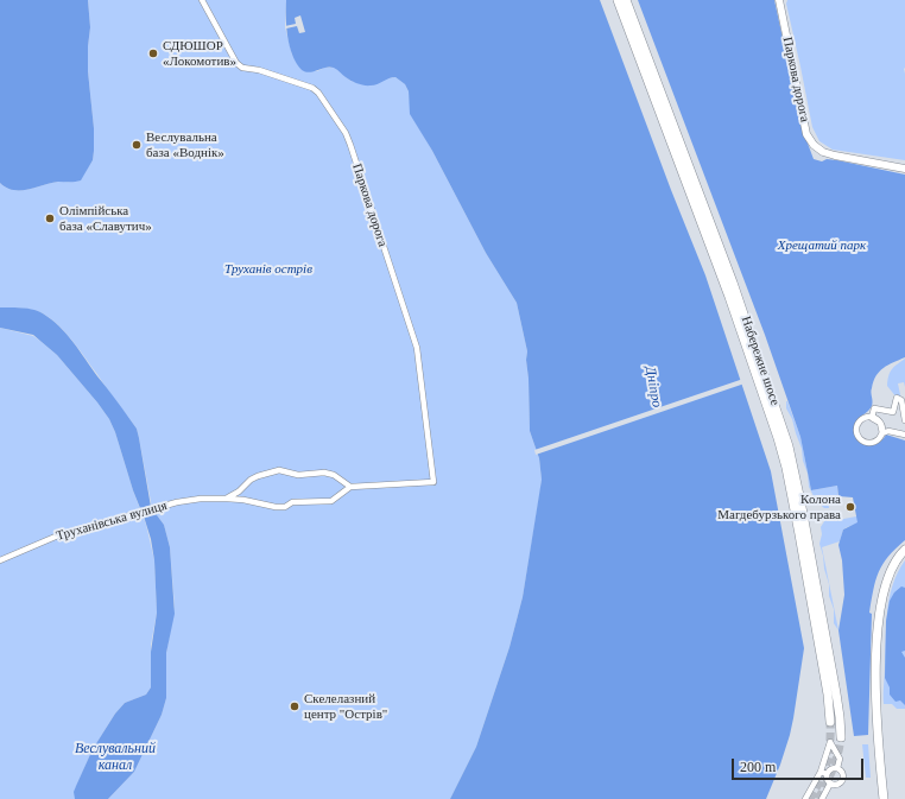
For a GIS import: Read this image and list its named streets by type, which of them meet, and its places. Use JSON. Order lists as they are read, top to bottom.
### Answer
{
  "streets": {
    "main road": ["Паркова дорога", "Набережне шосе"],
    "street": ["Труханівська вулиця"]
  },
  "crossings": [
    ["Паркова дорога", "Труханівська вулиця"]
  ],
  "water": ["Дніпро", "Веслувальний канал"],
  "parks": ["Хрещатий парк", "Труханів острів"],
  "places": [
    "СДЮШОР «Локомотив»",
    "Веслувальна база «Воднік»",
    "Олімпійська база «Славутич»",
    "Колона Магдебурзького права",
    "Скелелазний центр \"Острів\""
  ],
  "scale_bar": "200 m"
}
